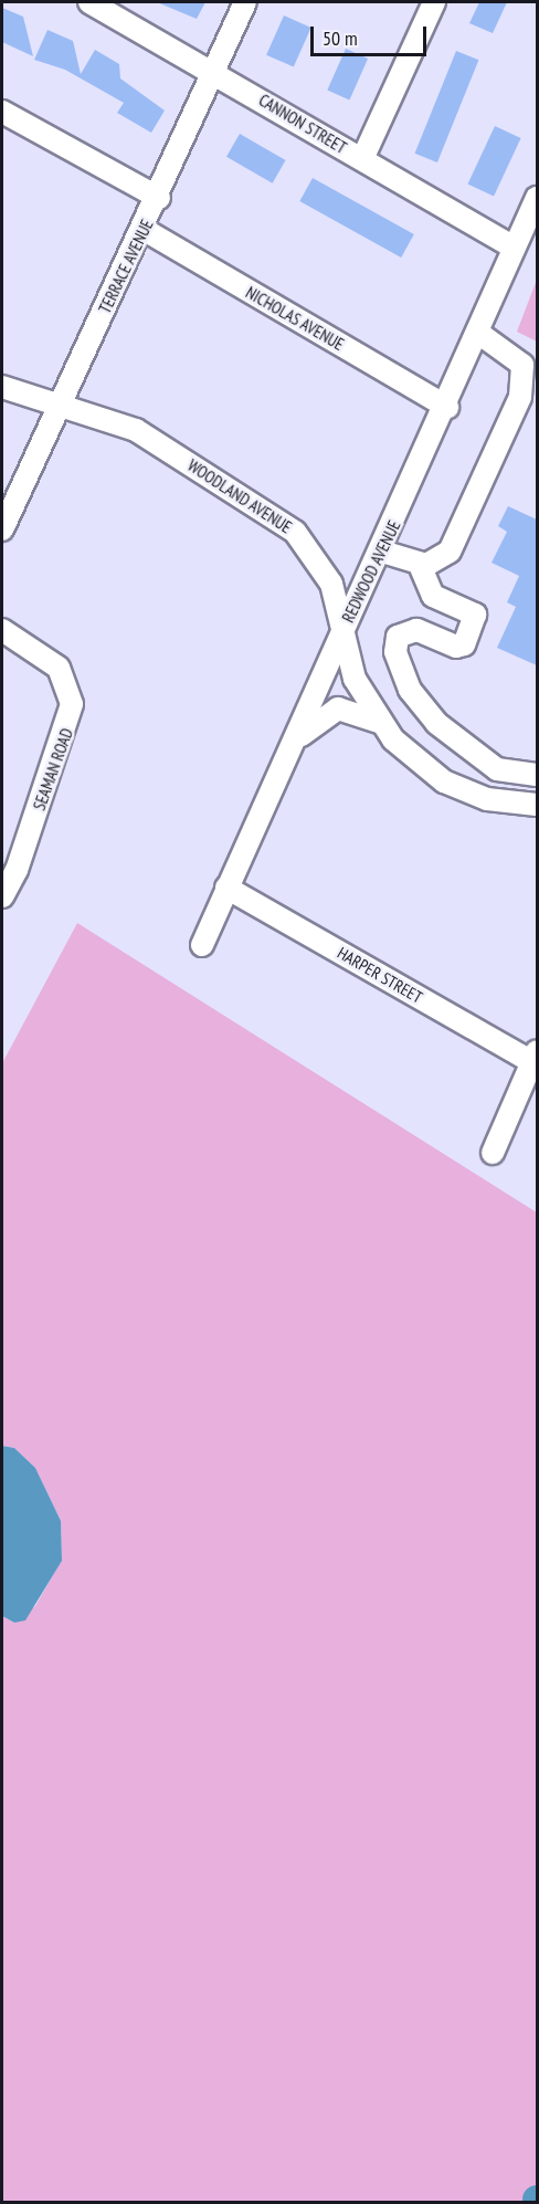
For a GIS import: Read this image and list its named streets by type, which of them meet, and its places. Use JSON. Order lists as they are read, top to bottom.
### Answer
{
  "streets": {
    "street": [
      "CANNON STREET",
      "TERRACE AVENUE",
      "NICHOLAS AVENUE",
      "WOODLAND AVENUE",
      "REDWOOD AVENUE",
      "SEAMAN ROAD",
      "HARPER STREET"
    ]
  },
  "crossings": [
    ["CANNON STREET", "TERRACE AVENUE"],
    ["CANNON STREET", "REDWOOD AVENUE"],
    ["TERRACE AVENUE", "NICHOLAS AVENUE"],
    ["TERRACE AVENUE", "WOODLAND AVENUE"],
    ["NICHOLAS AVENUE", "REDWOOD AVENUE"],
    ["WOODLAND AVENUE", "REDWOOD AVENUE"],
    ["REDWOOD AVENUE", "HARPER STREET"]
  ],
  "scale_bar": "50 m"
}
